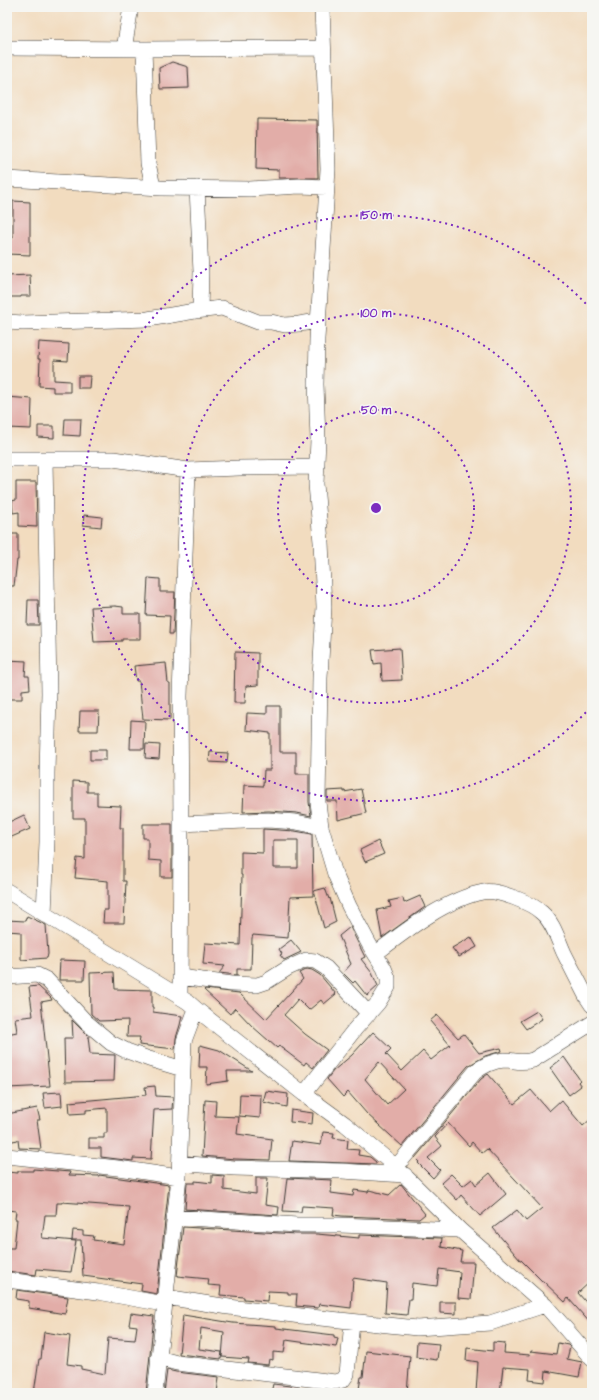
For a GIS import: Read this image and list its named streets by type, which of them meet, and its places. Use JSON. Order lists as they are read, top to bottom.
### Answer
{
  "rings": ["150 m", "100 m", "50 m"]
}
